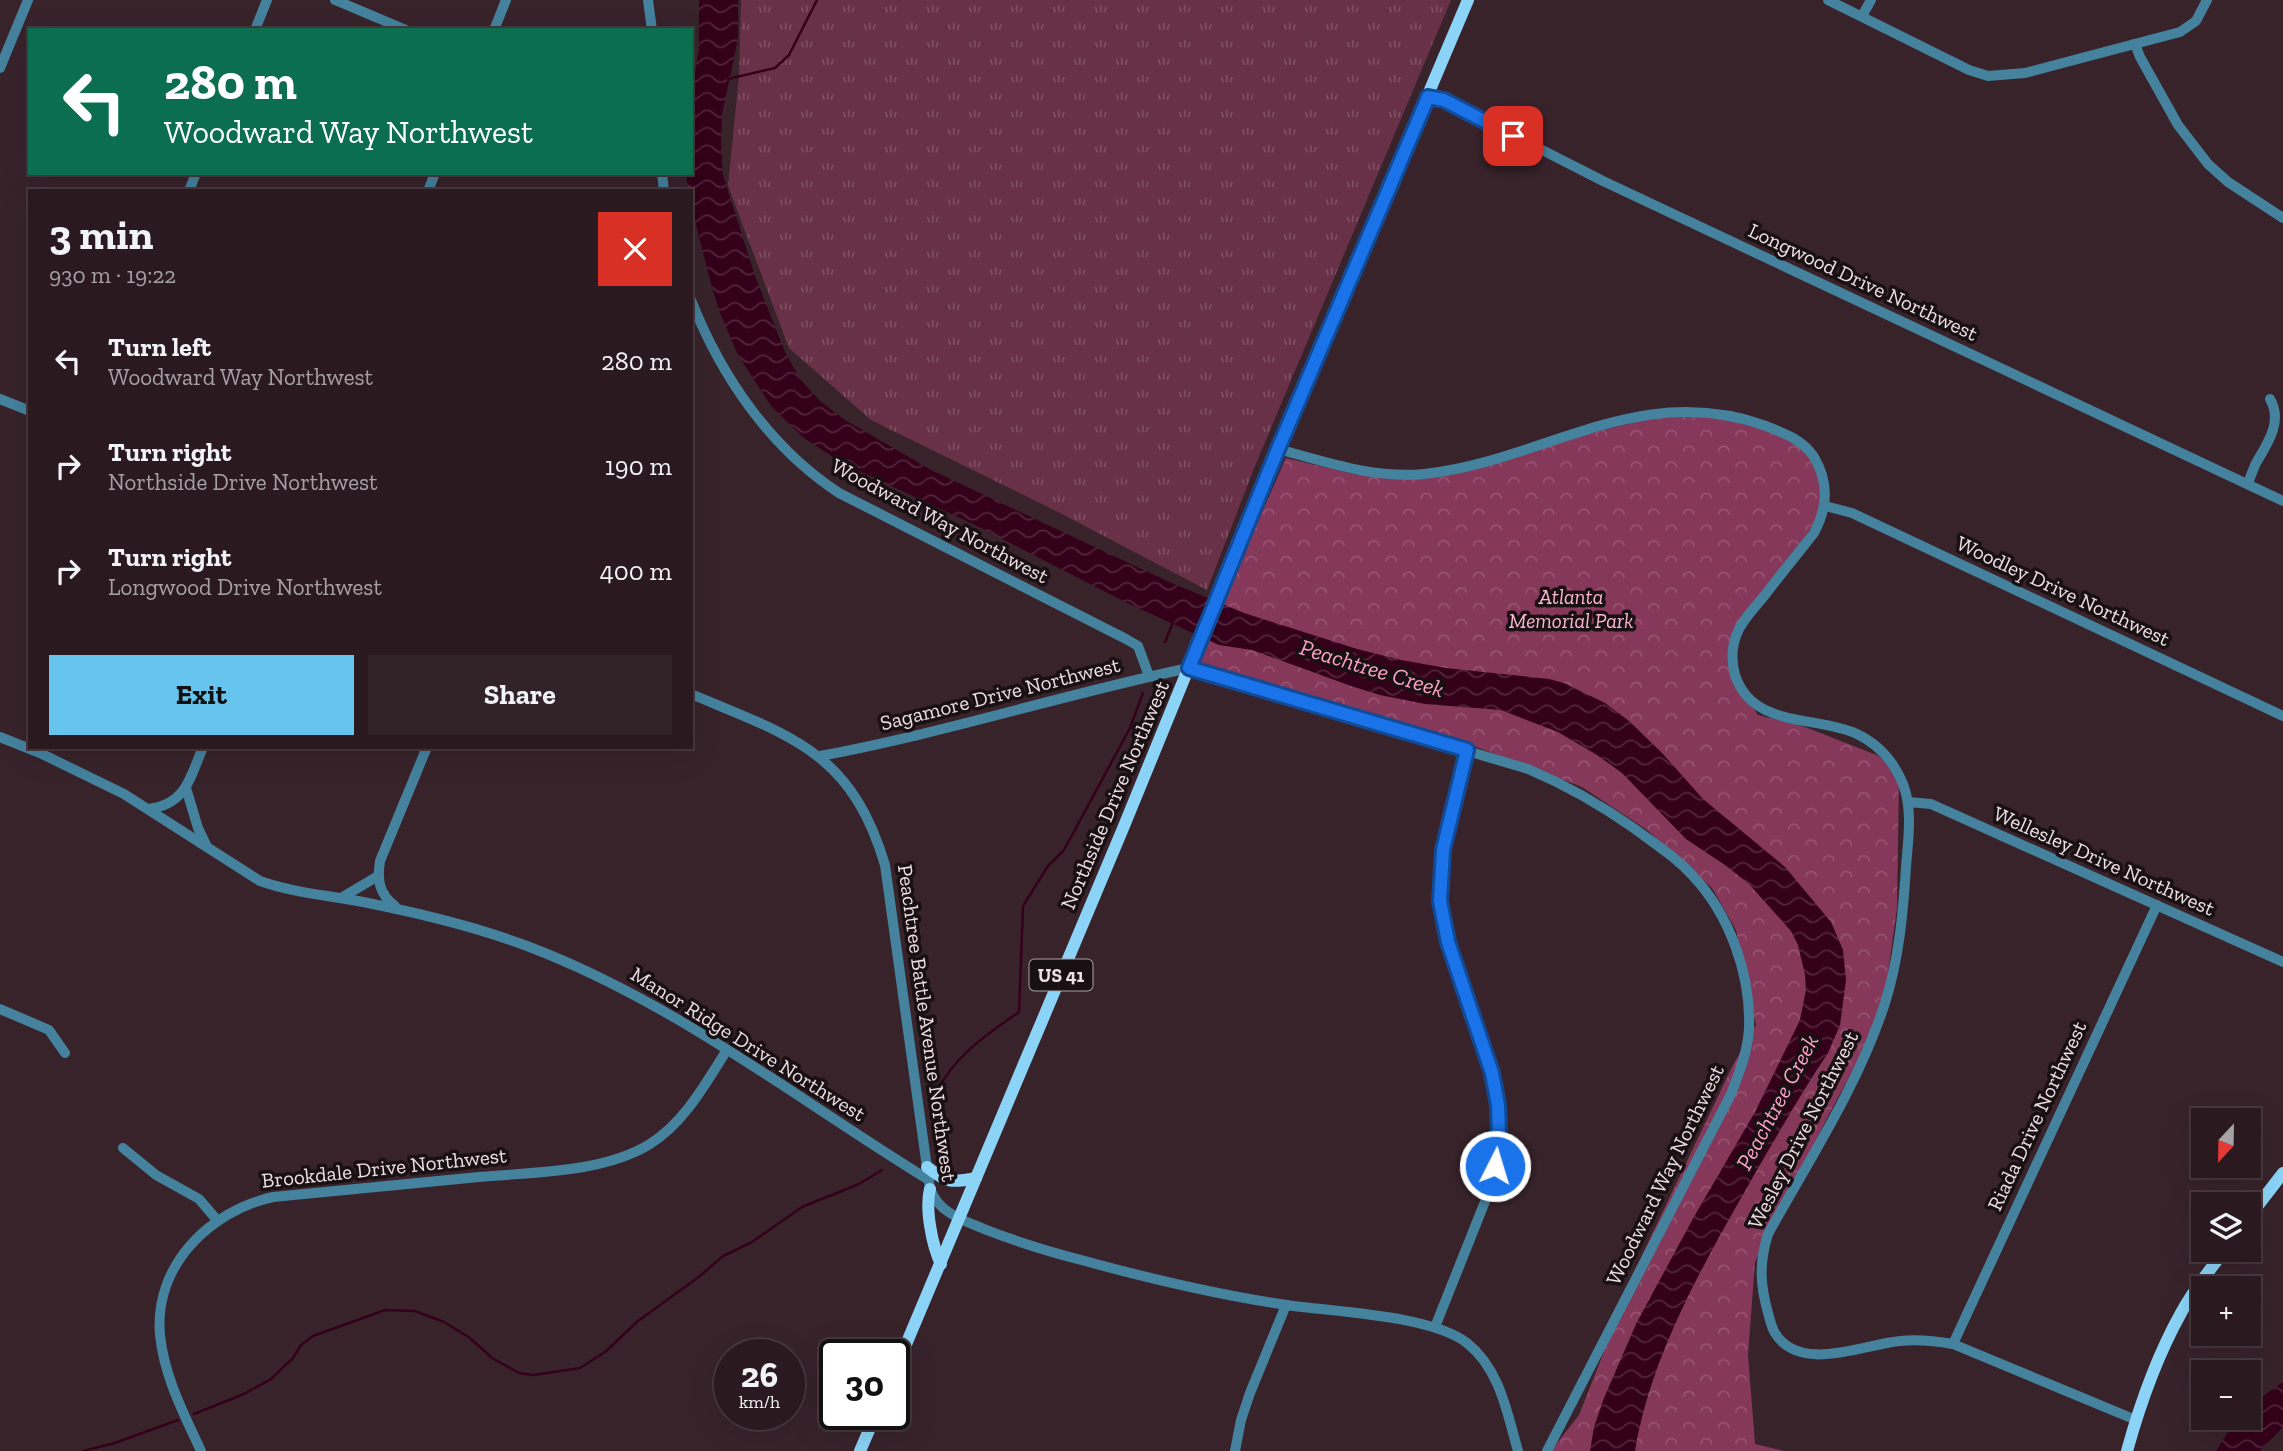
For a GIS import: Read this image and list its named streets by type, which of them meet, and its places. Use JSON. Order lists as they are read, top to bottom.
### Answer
{
  "streets": {
    "main road": ["Northside Drive Northwest", "US 41"],
    "street": [
      "Longwood Drive Northwest",
      "Woodward Way Northwest",
      "Woodley Drive Northwest",
      "Sagamore Drive Northwest",
      "Wellesley Drive Northwest",
      "Peachtree Battle Avenue Northwest",
      "Manor Ridge Drive Northwest",
      "Riada Drive Northwest",
      "Wesley Drive Northwest",
      "Brookdale Drive Northwest"
    ]
  },
  "crossings": [
    ["Longwood Drive Northwest", "Northside Drive Northwest"],
    ["Woodward Way Northwest", "Sagamore Drive Northwest"],
    ["Woodward Way Northwest", "Northside Drive Northwest"],
    ["Woodley Drive Northwest", "Wesley Drive Northwest"],
    ["Sagamore Drive Northwest", "Northside Drive Northwest"],
    ["Sagamore Drive Northwest", "Peachtree Battle Avenue Northwest"],
    ["Northside Drive Northwest", "Peachtree Battle Avenue Northwest"],
    ["Wellesley Drive Northwest", "Riada Drive Northwest"],
    ["Wellesley Drive Northwest", "Wesley Drive Northwest"],
    ["Peachtree Battle Avenue Northwest", "Manor Ridge Drive Northwest"],
    ["Manor Ridge Drive Northwest", "Brookdale Drive Northwest"],
    ["Riada Drive Northwest", "Wesley Drive Northwest"]
  ],
  "water": ["Peachtree Creek"],
  "parks": ["Atlanta Memorial Park"],
  "north": "bottom",
  "page": {
    "turn": ["280 m", "Woodward Way Northwest"],
    "heading": ["3 min", "930 m · 19:22"],
    "list": [
      {
        "name": "Turn left",
        "note": "Woodward Way Northwest",
        "value": "280 m"
      },
      {
        "name": "Turn right",
        "note": "Northside Drive Northwest",
        "value": "190 m"
      },
      {
        "name": "Turn right",
        "note": "Longwood Drive Northwest",
        "value": "400 m"
      }
    ],
    "buttons": ["Exit", "Share"],
    "map_buttons": ["+", "−"],
    "speed": "26 km/h",
    "limit": "30"
  }
}
